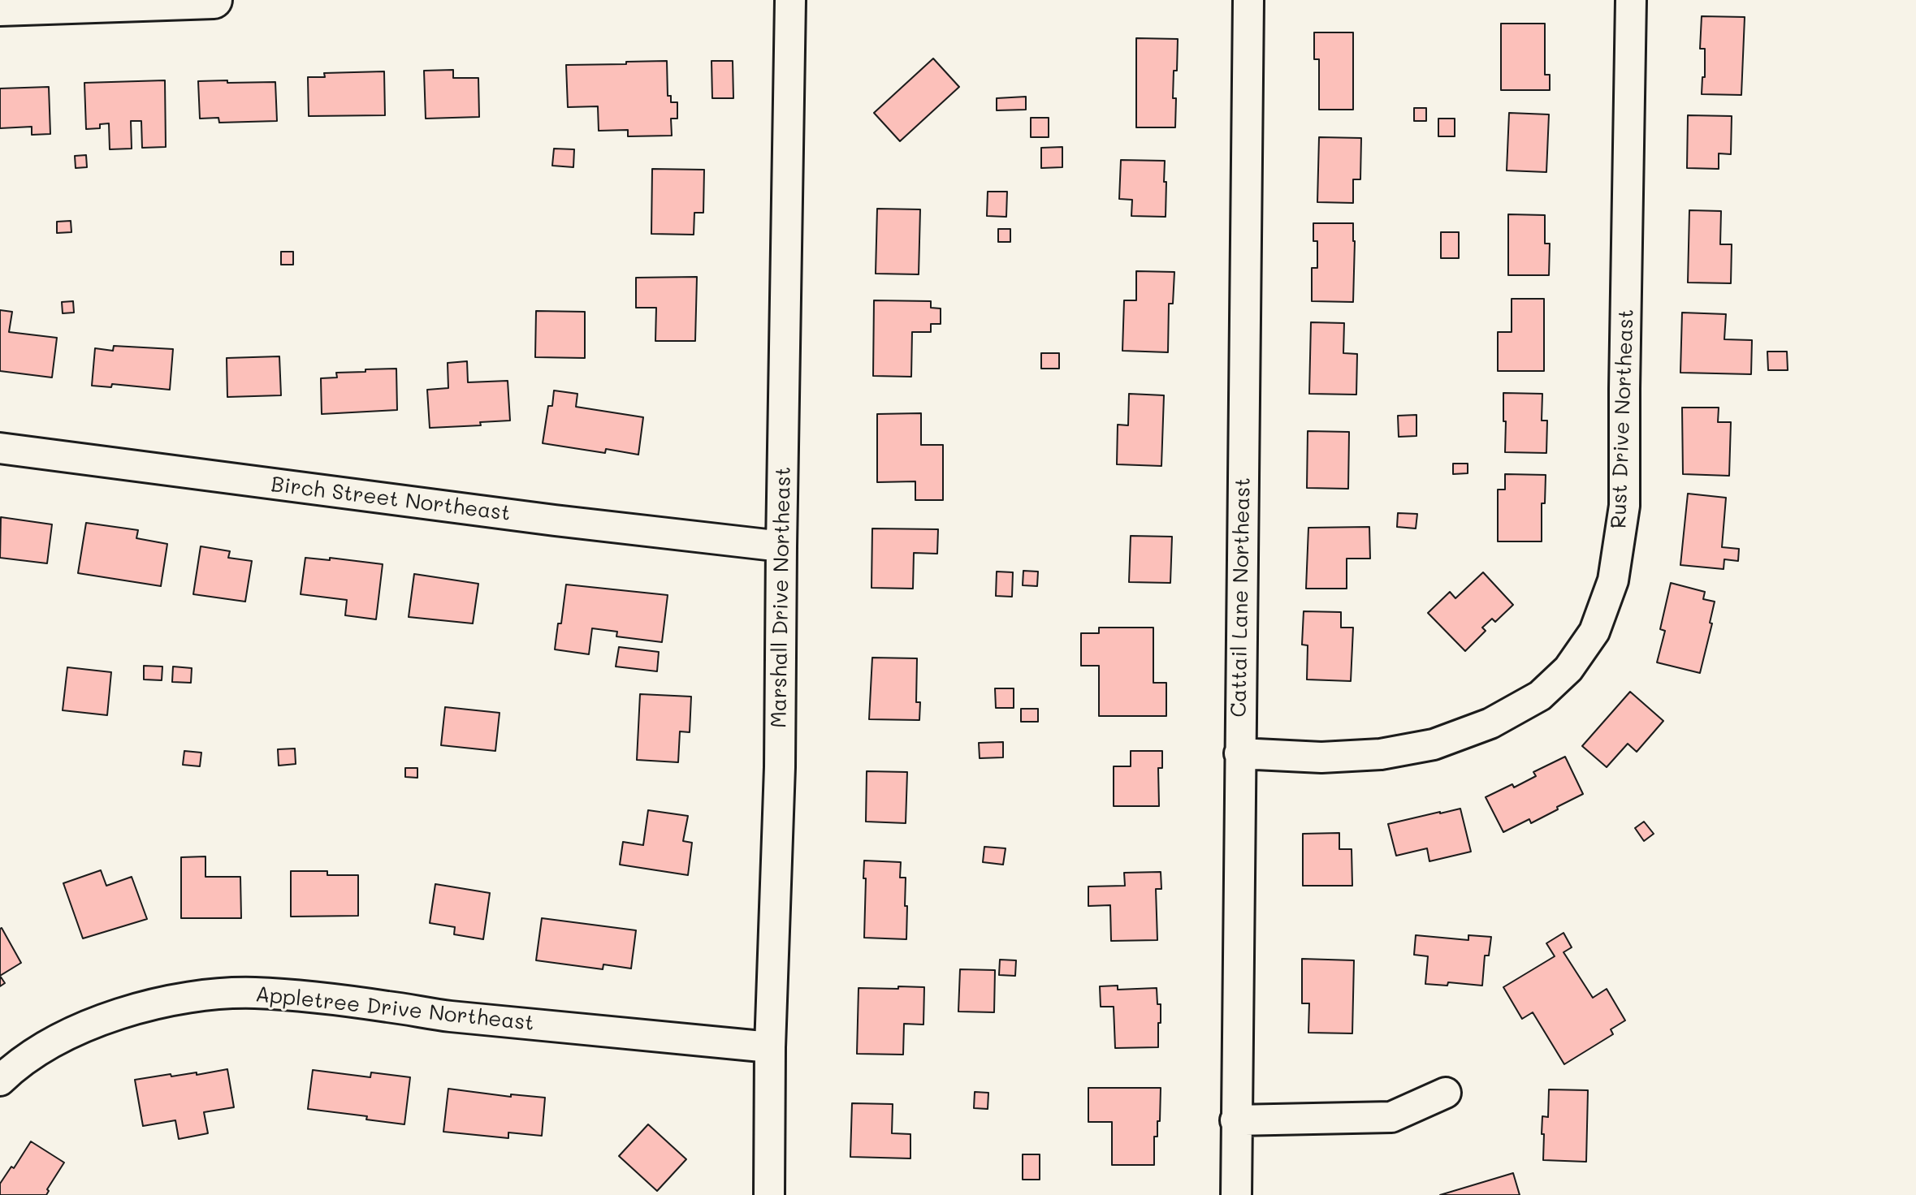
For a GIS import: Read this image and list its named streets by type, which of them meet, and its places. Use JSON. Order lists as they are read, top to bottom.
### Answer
{
  "streets": {
    "street": [
      "Rust Drive Northeast",
      "Birch Street Northeast",
      "Marshall Drive Northeast",
      "Cattail Lane Northeast",
      "Appletree Drive Northeast"
    ]
  },
  "crossings": [
    ["Rust Drive Northeast", "Cattail Lane Northeast"],
    ["Birch Street Northeast", "Marshall Drive Northeast"],
    ["Marshall Drive Northeast", "Appletree Drive Northeast"]
  ]
}
